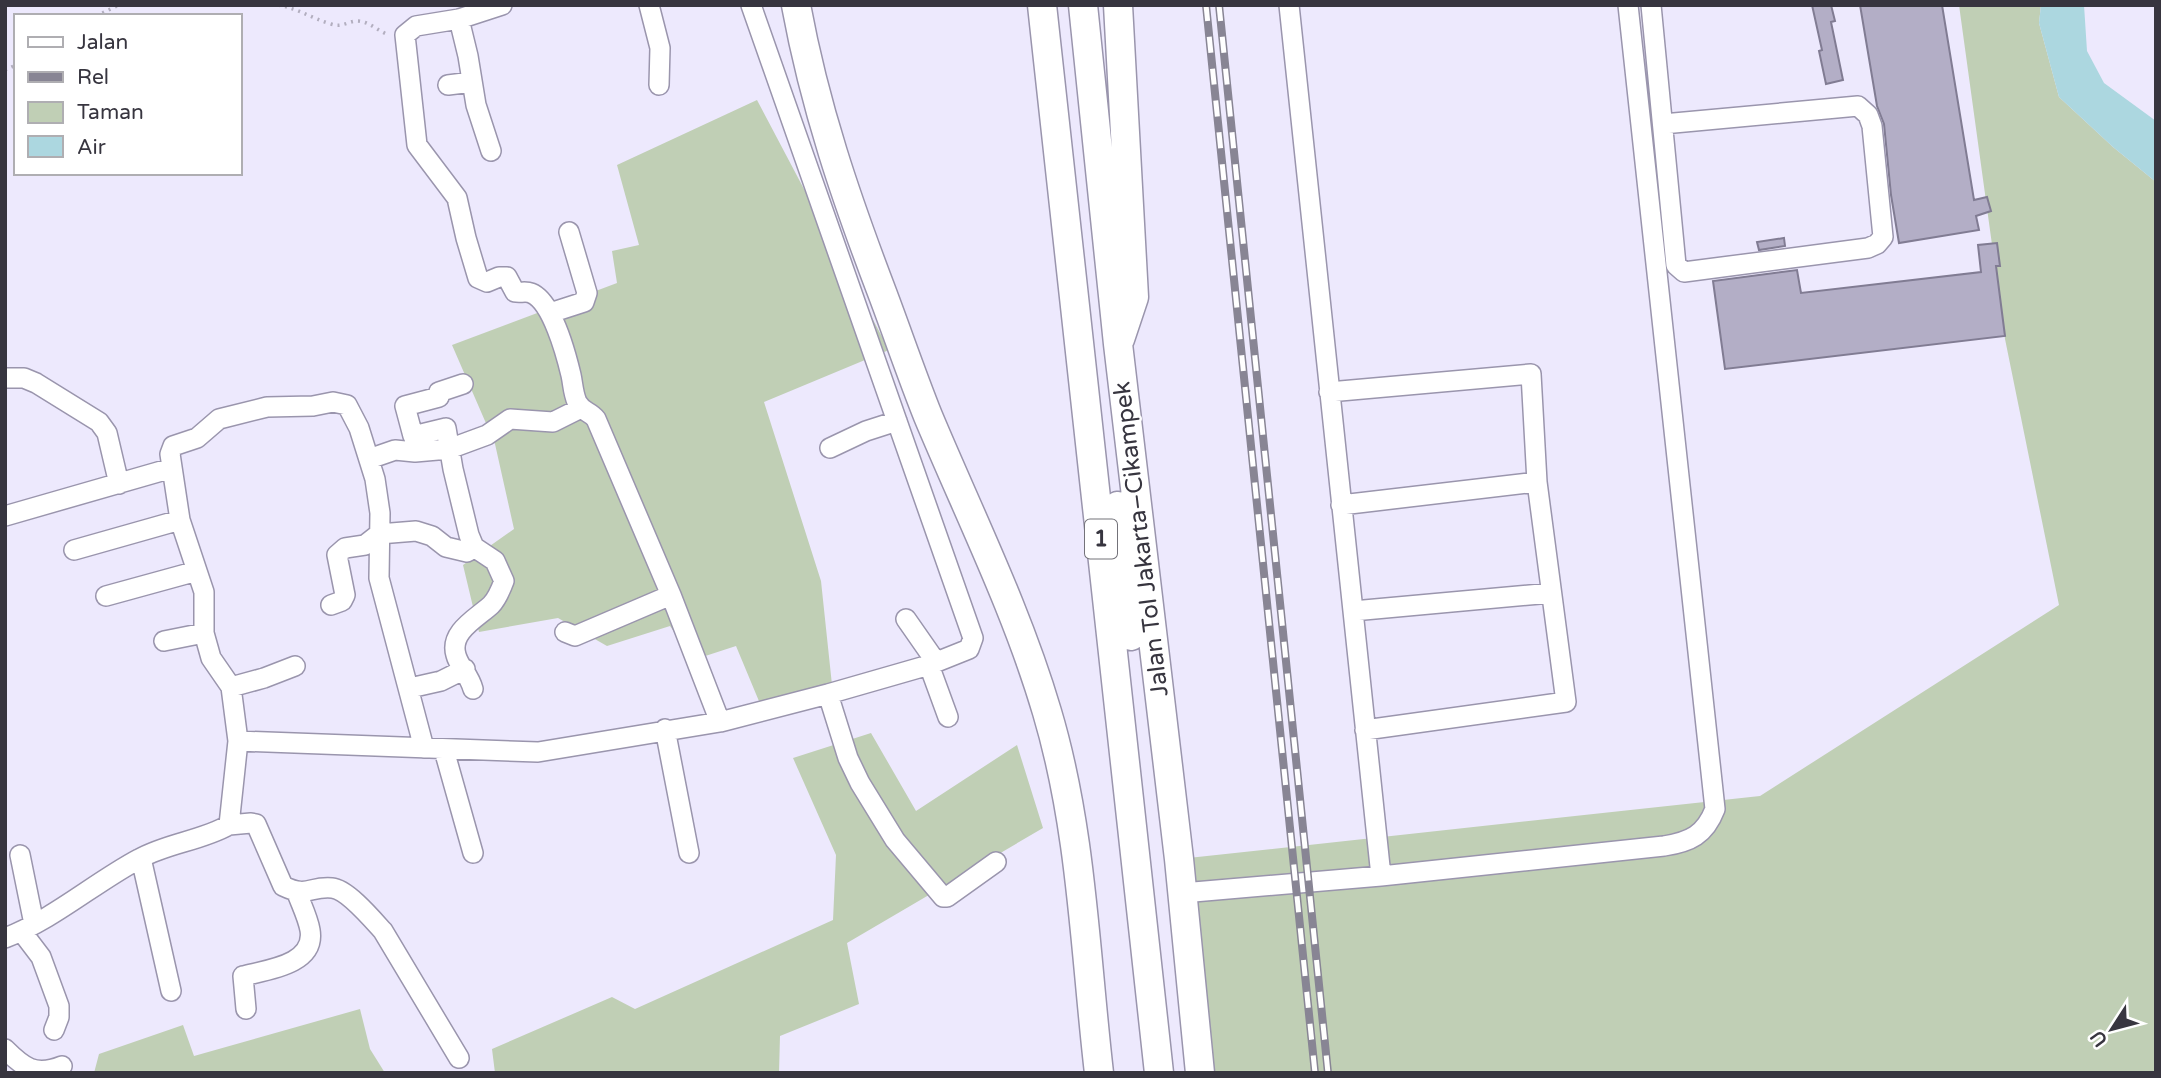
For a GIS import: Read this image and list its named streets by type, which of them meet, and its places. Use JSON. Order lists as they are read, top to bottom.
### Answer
{
  "streets": {
    "highway": ["1", "Jalan Tol Jakarta–Cikampek"]
  },
  "legend": [
    "Jalan",
    "Rel",
    "Taman",
    "Air"
  ],
  "north": "bottom left"
}
